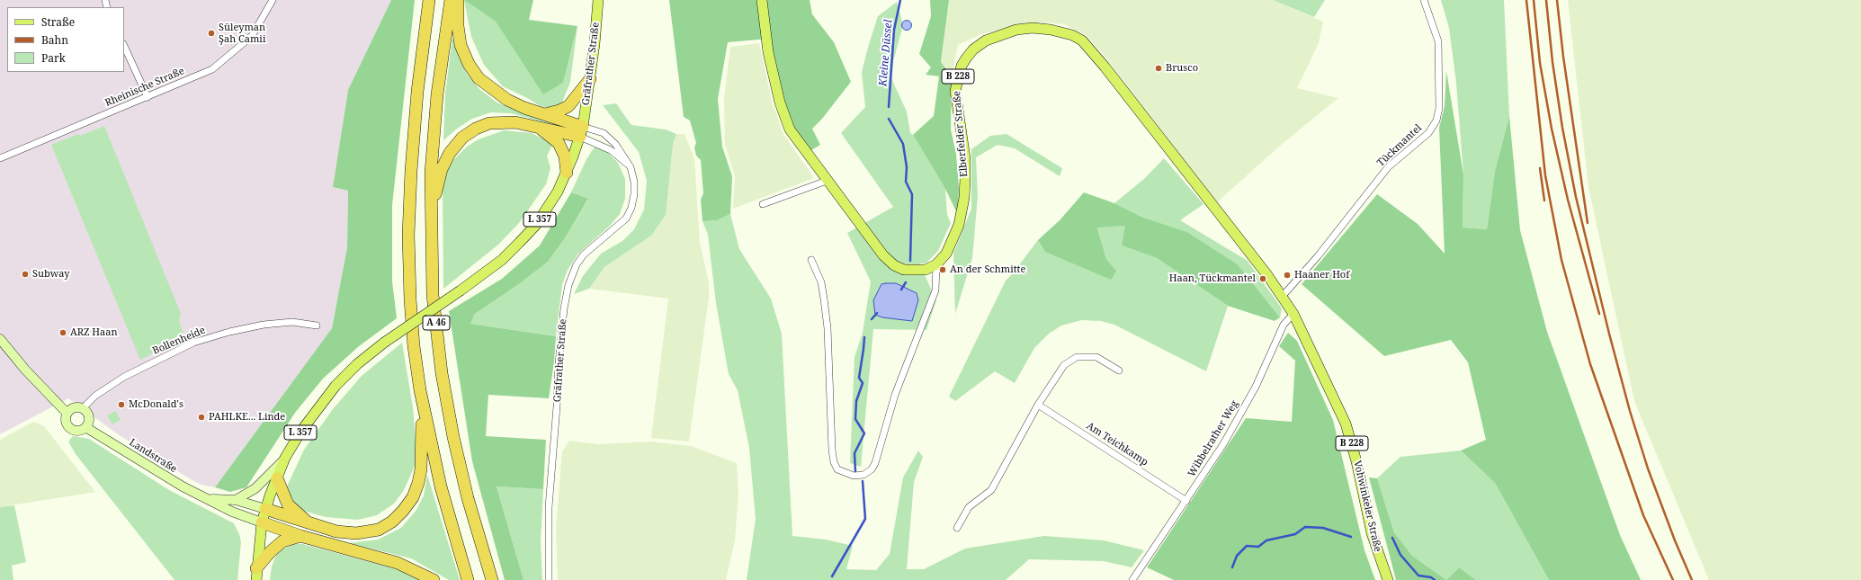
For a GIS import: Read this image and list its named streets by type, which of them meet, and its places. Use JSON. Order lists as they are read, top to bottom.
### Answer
{
  "streets": {
    "highway": ["A 46"],
    "main road": [
      "Gräfrather Straße",
      "B 228",
      "Elberfelder Straße",
      "L 357",
      "Landstraße",
      "Vohwinkeler Straße"
    ],
    "street": [
      "Rheinische Straße",
      "Tückmantel",
      "Bollenheide",
      "Wibbelrather Weg",
      "Am Teichkamp"
    ]
  },
  "crossings": [
    ["Gräfrather Straße", "L 357"],
    ["Elberfelder Straße", "Tückmantel"],
    ["Elberfelder Straße", "Wibbelrather Weg"],
    ["Elberfelder Straße", "Vohwinkeler Straße"],
    ["L 357", "Landstraße"],
    ["Bollenheide", "Landstraße"],
    ["Wibbelrather Weg", "Am Teichkamp"],
    ["Wibbelrather Weg", "Vohwinkeler Straße"]
  ],
  "water": ["Kleine Düssel"],
  "places": [
    "Süleyman Şah Camii",
    "Brusco",
    "An der Schmitte",
    "Subway",
    "Haaner Hof",
    "Haan, Tückmantel",
    "ARZ Haan",
    "McDonald's",
    "PAHLKE... Linde"
  ],
  "legend": ["Straße", "Bahn", "Park"]
}
